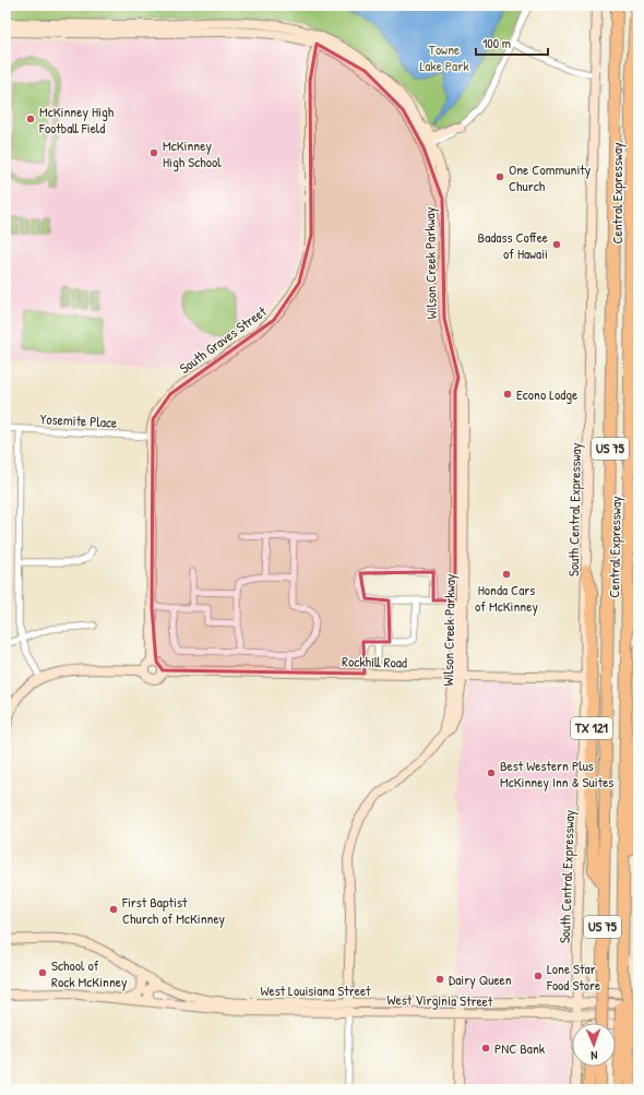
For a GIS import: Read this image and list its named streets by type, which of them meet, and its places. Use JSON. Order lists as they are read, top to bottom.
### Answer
{
  "streets": {
    "highway": ["Central Expressway", "US 75", "TX 121"],
    "main road": [
      "Wilson Creek Parkway",
      "South Graves Street",
      "South Central Expressway",
      "Rockhill Road",
      "West Louisiana Street",
      "West Virginia Street"
    ],
    "street": ["Yosemite Place"]
  },
  "crossings": [
    ["Central Expressway", "TX 121"],
    ["Wilson Creek Parkway", "South Graves Street"],
    ["Wilson Creek Parkway", "Rockhill Road"],
    ["Wilson Creek Parkway", "West Louisiana Street"],
    ["Wilson Creek Parkway", "West Virginia Street"],
    ["South Graves Street", "Yosemite Place"],
    ["South Graves Street", "Rockhill Road"],
    ["South Central Expressway", "Rockhill Road"],
    ["South Central Expressway", "TX 121"],
    ["South Central Expressway", "West Virginia Street"],
    ["West Louisiana Street", "West Virginia Street"]
  ],
  "parks": ["Towne Lake Park"],
  "places": [
    "McKinney High Football Field",
    "McKinney High School",
    "One Community Church",
    "Badass Coffee of Hawaii",
    "Econo Lodge",
    "Honda Cars of McKinney",
    "Best Western Plus McKinney Inn & Suites",
    "First Baptist Church of McKinney",
    "School of Rock McKinney",
    "Lone Star Food Store",
    "Dairy Queen",
    "PNC Bank"
  ],
  "scale_bar": "100 m",
  "north": "bottom"
}
